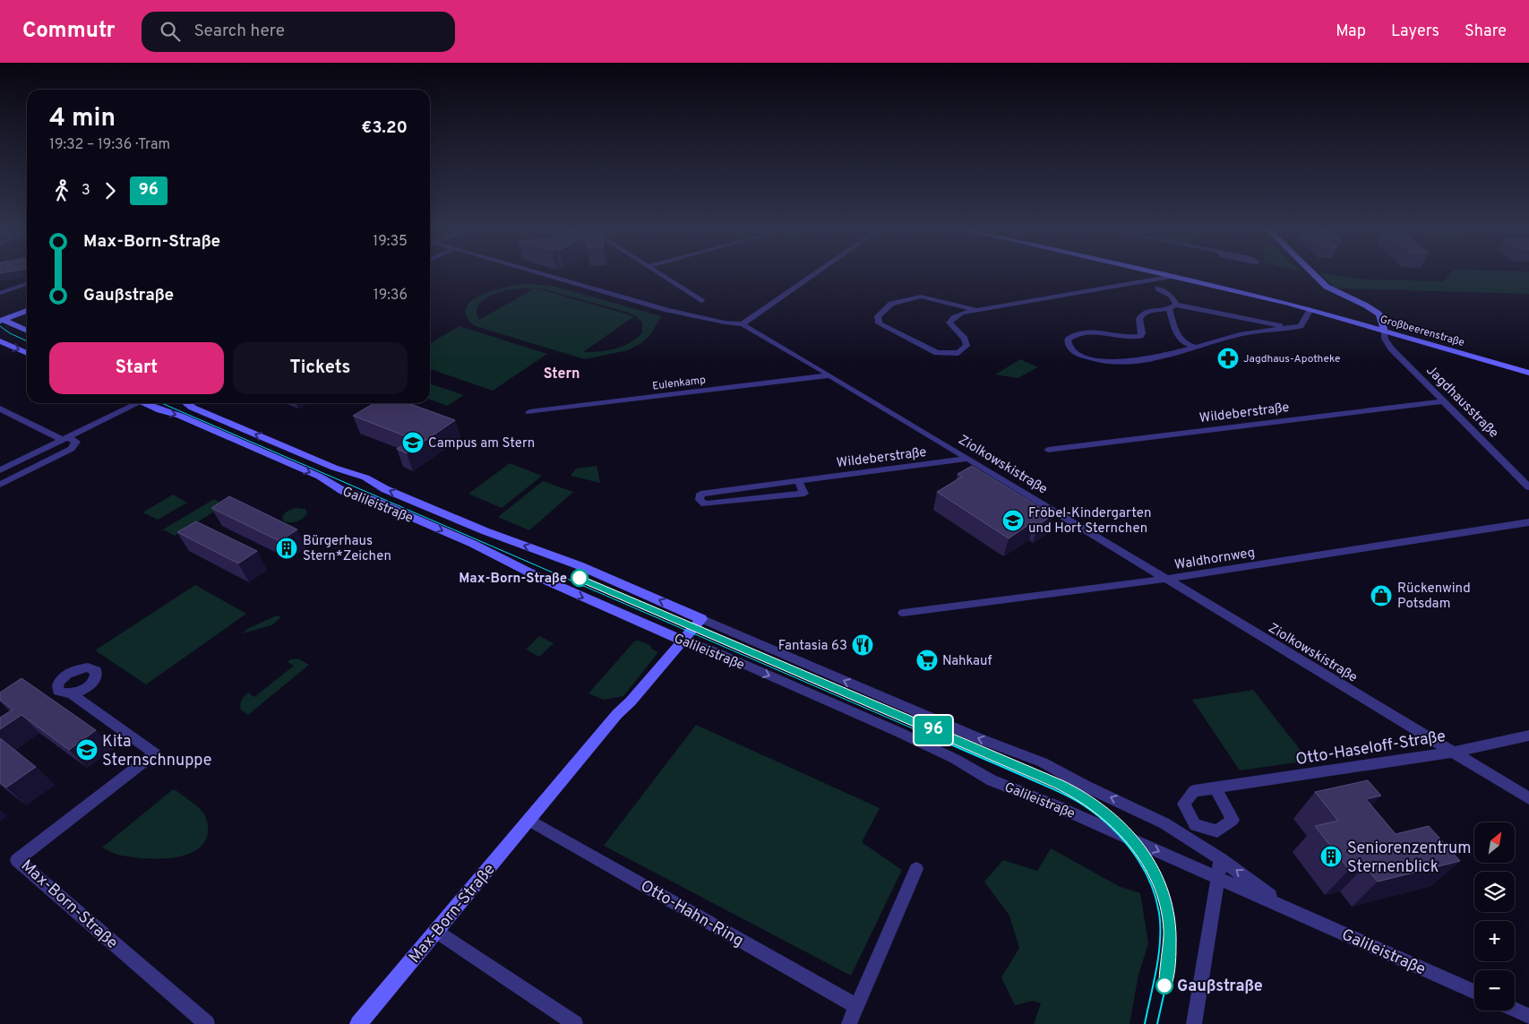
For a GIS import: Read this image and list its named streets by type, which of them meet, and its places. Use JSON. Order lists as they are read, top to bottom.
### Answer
{
  "streets": {
    "street": [
      "Großbeerenstraße",
      "Eulenkamp",
      "Jagdhausstraße",
      "Wildeberstraße",
      "Ziolkowskistraße",
      "Galileistraße",
      "Waldhornweg",
      "Otto-Haseloff-Straße",
      "Max-Born-Straße",
      "Otto-Hahn-Ring"
    ]
  },
  "crossings": [
    ["Großbeerenstraße", "Jagdhausstraße"],
    ["Eulenkamp", "Ziolkowskistraße"],
    ["Jagdhausstraße", "Wildeberstraße"],
    ["Wildeberstraße", "Ziolkowskistraße"],
    ["Ziolkowskistraße", "Waldhornweg"],
    ["Ziolkowskistraße", "Otto-Haseloff-Straße"],
    ["Galileistraße", "Max-Born-Straße"],
    ["Max-Born-Straße", "Otto-Hahn-Ring"]
  ],
  "districts": ["Stern"],
  "places": {
    "pharmacy": ["Jagdhaus-Apotheke"],
    "school or university": ["Campus am Stern", "Fröbel-Kindergarten und Hort Sternchen", "Kita Sternschnuppe"],
    "building": ["Bürgerhaus Stern*Zeichen", "Seniorenzentrum Sternenblick"],
    "other": ["Max-Born-Straße", "Gaußstraße"],
    "shop": ["Rückenwind Potsdam"],
    "restaurant": ["Fantasia 63"],
    "supermarket": ["Nahkauf"]
  },
  "lines": ["tram line 96"],
  "north": "top right",
  "page": {
    "header": "Commutr",
    "search": "Search here",
    "nav": ["Map", "Layers", "Share"],
    "on_map": "96",
    "heading": ["4 min", "19:32 – 19:36 · Tram", "€3.20"],
    "legs": ["3", "96"],
    "list": [
      {
        "name": "Max-Born-Straße",
        "value": "19:35"
      },
      {
        "name": "Gaußstraße",
        "value": "19:36"
      }
    ],
    "buttons": ["Start", "Tickets"],
    "map_buttons": ["+", "−"]
  }
}
